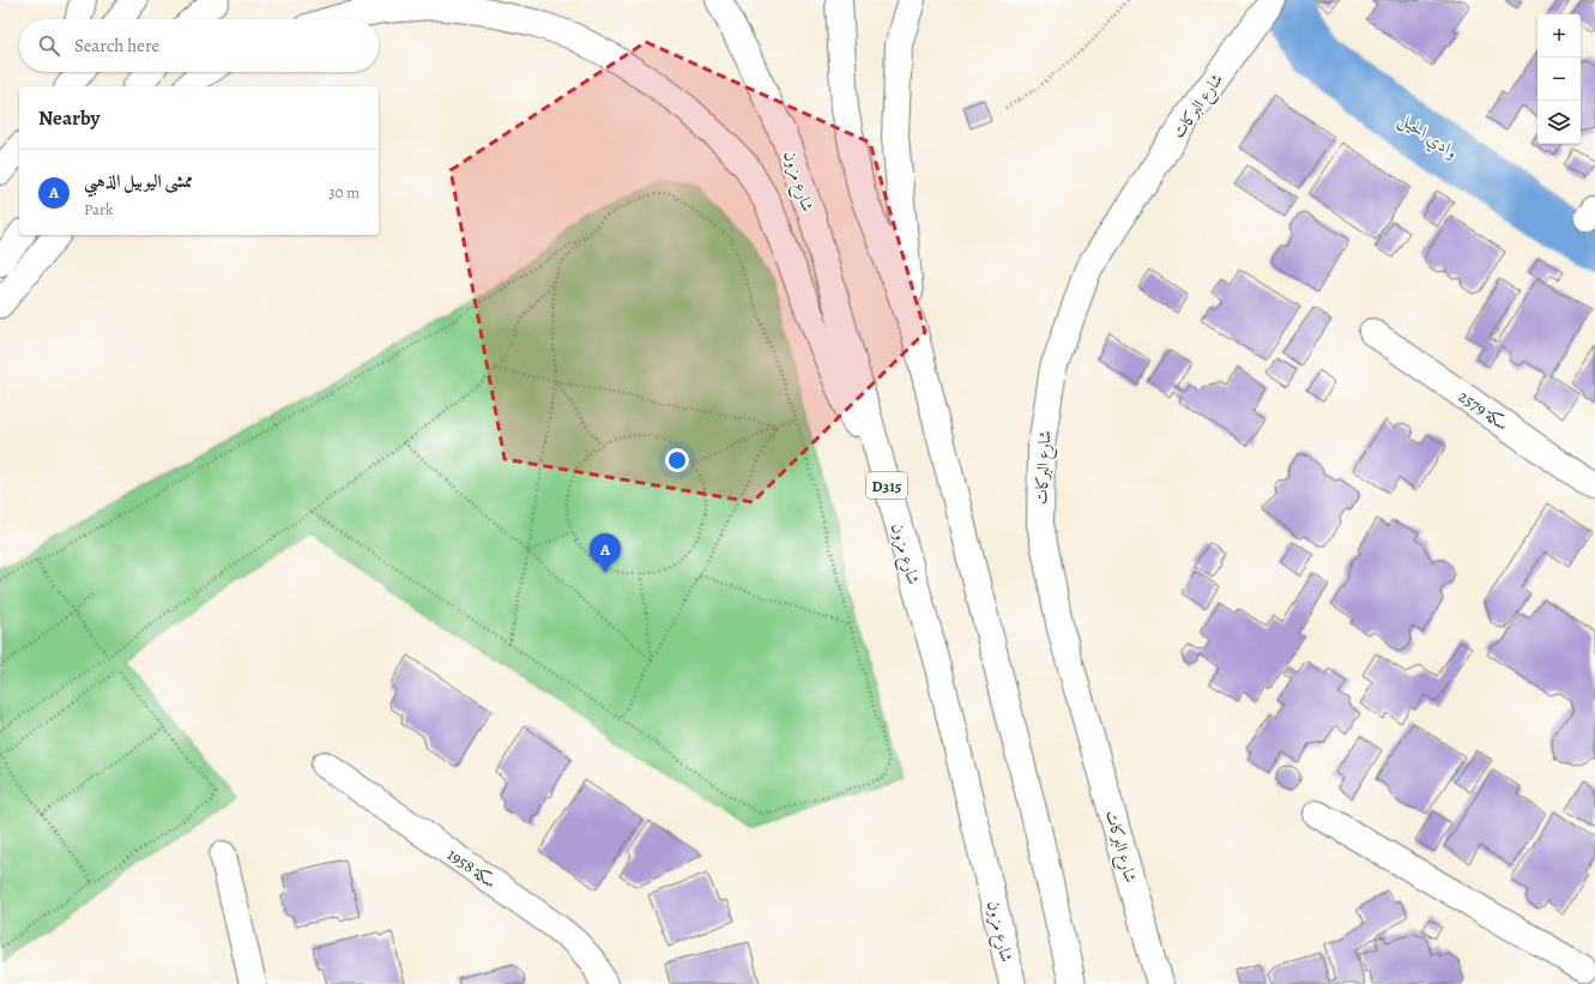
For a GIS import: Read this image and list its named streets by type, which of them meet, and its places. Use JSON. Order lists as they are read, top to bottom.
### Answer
{
  "streets": {
    "main road": [
      "شارع البركات",
      "شارع مزون",
      "سكة 2579",
      "D315",
      "سكة 1958"
    ]
  },
  "water": ["وادي الحيل"],
  "page": {
    "map_buttons": ["+", "−"],
    "search": "Search here",
    "heading": "Nearby",
    "list": [
      {
        "mark": "A",
        "name": "ممشى اليوبيل الذهبي",
        "note": "Park",
        "value": "30 m"
      }
    ],
    "pins": "A"
  }
}
